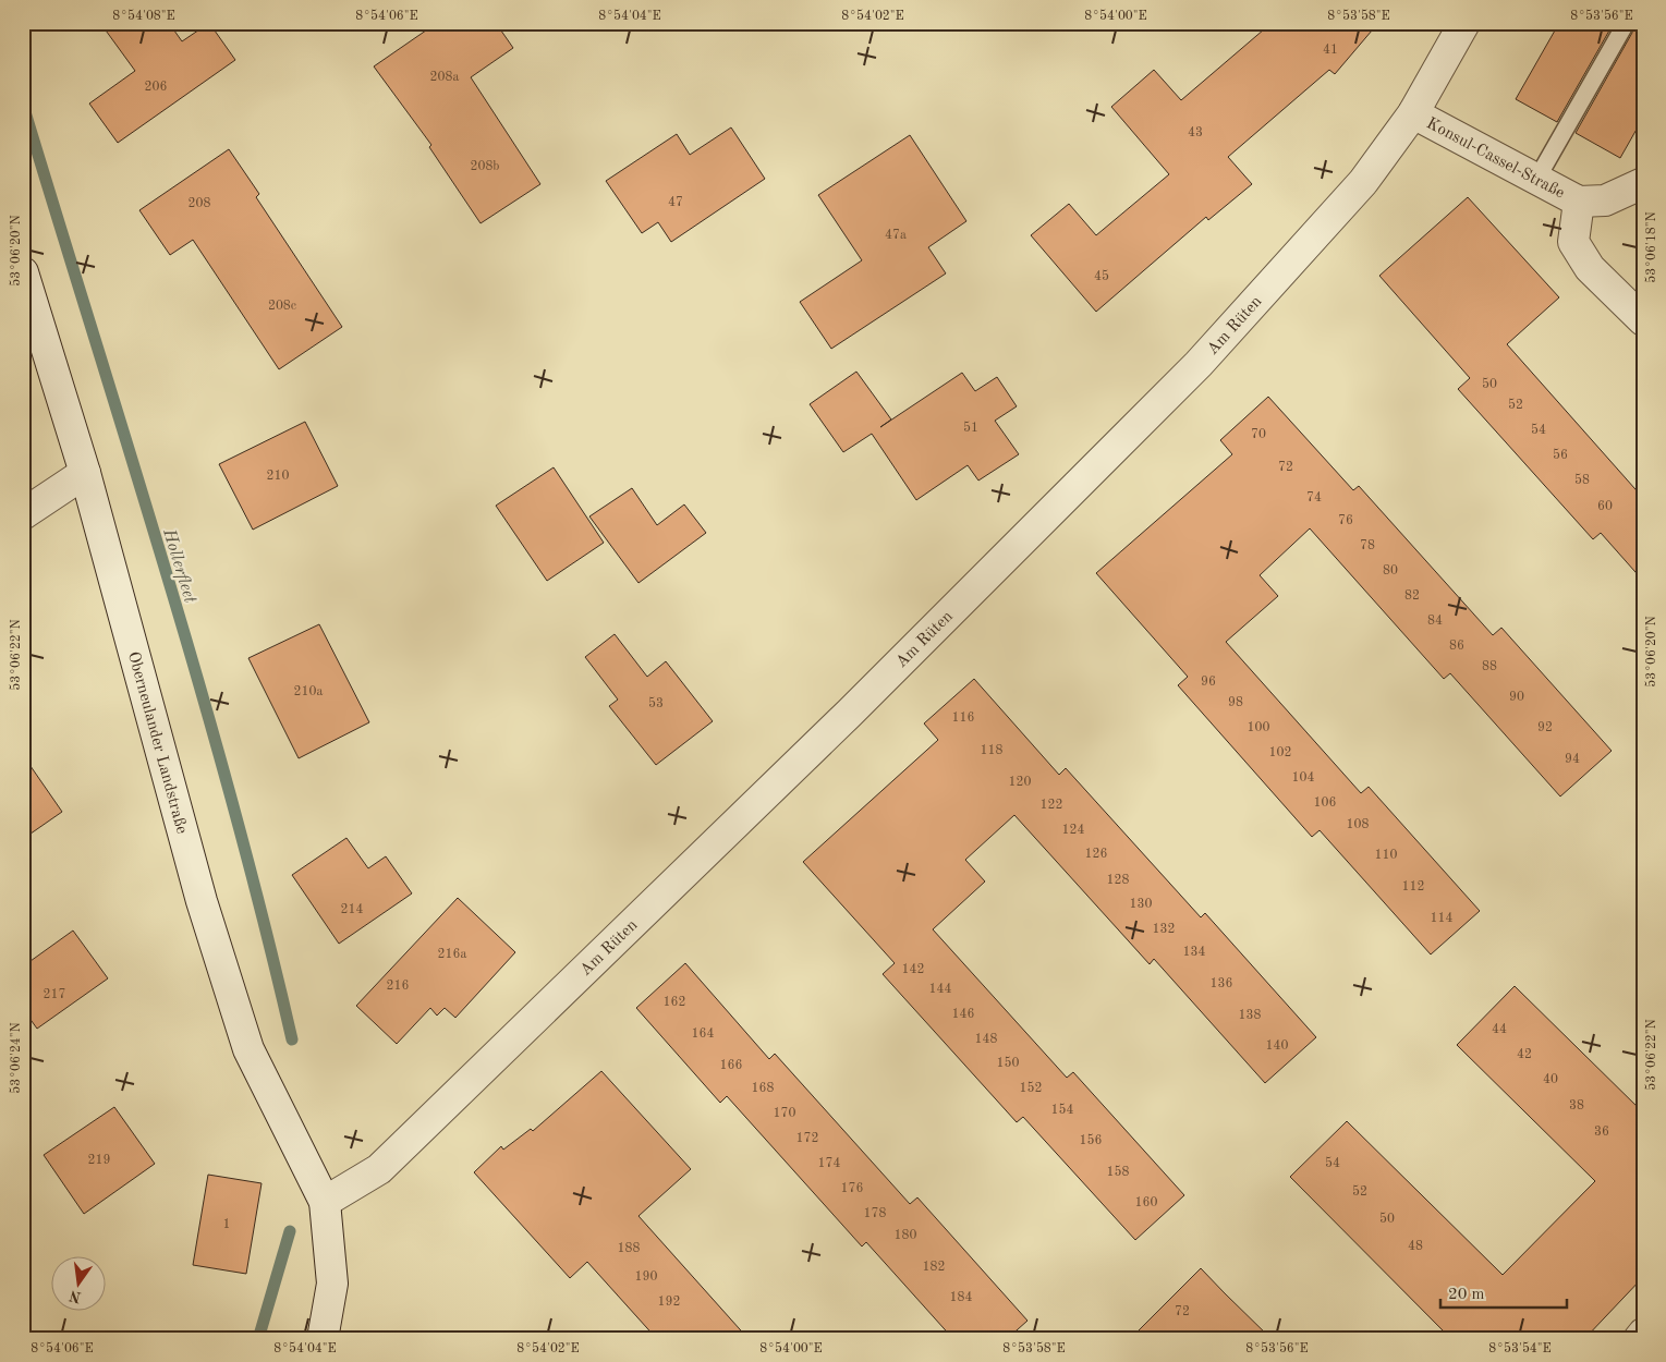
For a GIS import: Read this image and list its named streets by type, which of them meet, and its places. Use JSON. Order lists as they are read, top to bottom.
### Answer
{
  "streets": {
    "street": ["Konsul-Cassel-Straße", "Am Rüten", "Oberneulander Landstraße"]
  },
  "crossings": [
    ["Konsul-Cassel-Straße", "Am Rüten"],
    ["Am Rüten", "Oberneulander Landstraße"]
  ],
  "water": ["Hollerfleet"],
  "house_numbers": [
    "41",
    "208a",
    "206",
    "43",
    "208b",
    "47",
    "208",
    "47a",
    "45",
    "208c",
    "50",
    "52",
    "51",
    "54",
    "70",
    "56",
    "72",
    "210",
    "58",
    "74",
    "60",
    "76",
    "78",
    "80",
    "82",
    "84",
    "86",
    "88",
    "96",
    "210a",
    "90",
    "98",
    "53",
    "116",
    "100",
    "92",
    "118",
    "102",
    "94",
    "104",
    "120",
    "106",
    "122",
    "108",
    "124",
    "126",
    "110",
    "128",
    "112",
    "130",
    "214",
    "114",
    "132",
    "134",
    "216a",
    "142",
    "136",
    "216",
    "144",
    "217",
    "162",
    "146",
    "138",
    "44",
    "164",
    "148",
    "140",
    "42",
    "150",
    "166",
    "40",
    "168",
    "152",
    "38",
    "154",
    "170",
    "36",
    "172",
    "156",
    "219",
    "174",
    "54",
    "158",
    "176",
    "52",
    "160",
    "178",
    "50",
    "1",
    "180",
    "48",
    "188",
    "182",
    "190",
    "184",
    "192",
    "72"
  ],
  "scale_bar": "20 m",
  "north": "bottom",
  "coordinates": [
    "8°54'08\"E",
    "8°54'06\"E",
    "8°54'04\"E",
    "8°54'02\"E",
    "8°54'00\"E",
    "8°53'58\"E",
    "8°53'56\"E",
    "53°06'18\"N",
    "53°06'20\"N",
    "53°06'22\"N",
    "53°06'24\"N",
    "8°53'54\"E"
  ]
}
